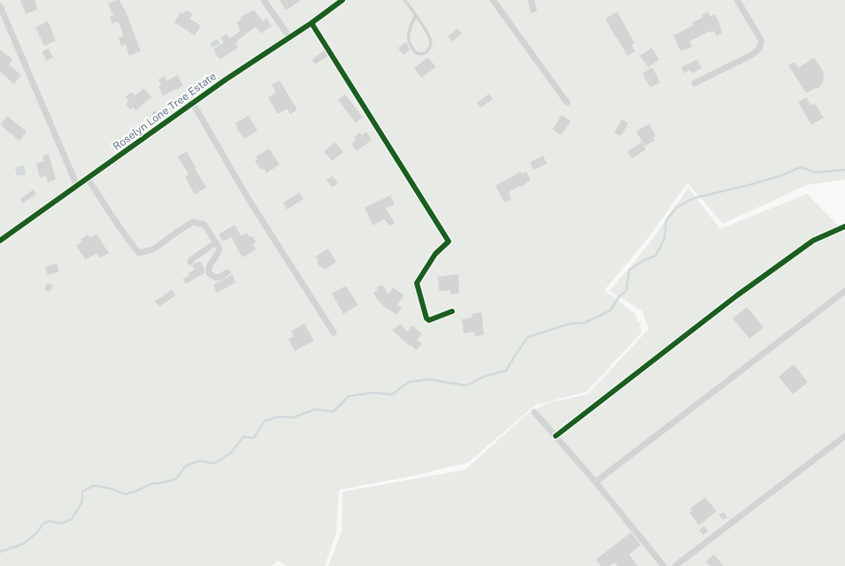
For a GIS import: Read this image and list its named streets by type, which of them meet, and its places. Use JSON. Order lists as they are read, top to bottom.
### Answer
{
  "streets": {
    "street": ["Roselyn Lone Tree Estate"]
  }
}
